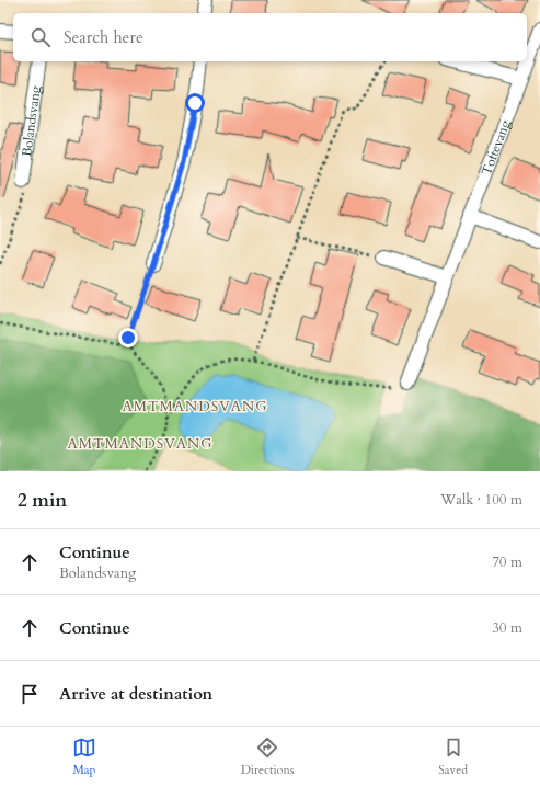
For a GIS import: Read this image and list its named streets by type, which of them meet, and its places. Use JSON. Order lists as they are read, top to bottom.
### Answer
{
  "streets": {
    "street": ["Bolandsvang", "Toftevang"]
  },
  "districts": ["AMTMANDSVANG", "AMTMANDSVANG"],
  "page": {
    "search": "Search here",
    "heading": ["2 min", "Walk · 100 m"],
    "list": [
      ["Continue", "Bolandsvang", "70 m"],
      ["Continue", "30 m"],
      "Arrive at destination"
    ],
    "nav": ["Map", "Directions", "Saved"]
  }
}
